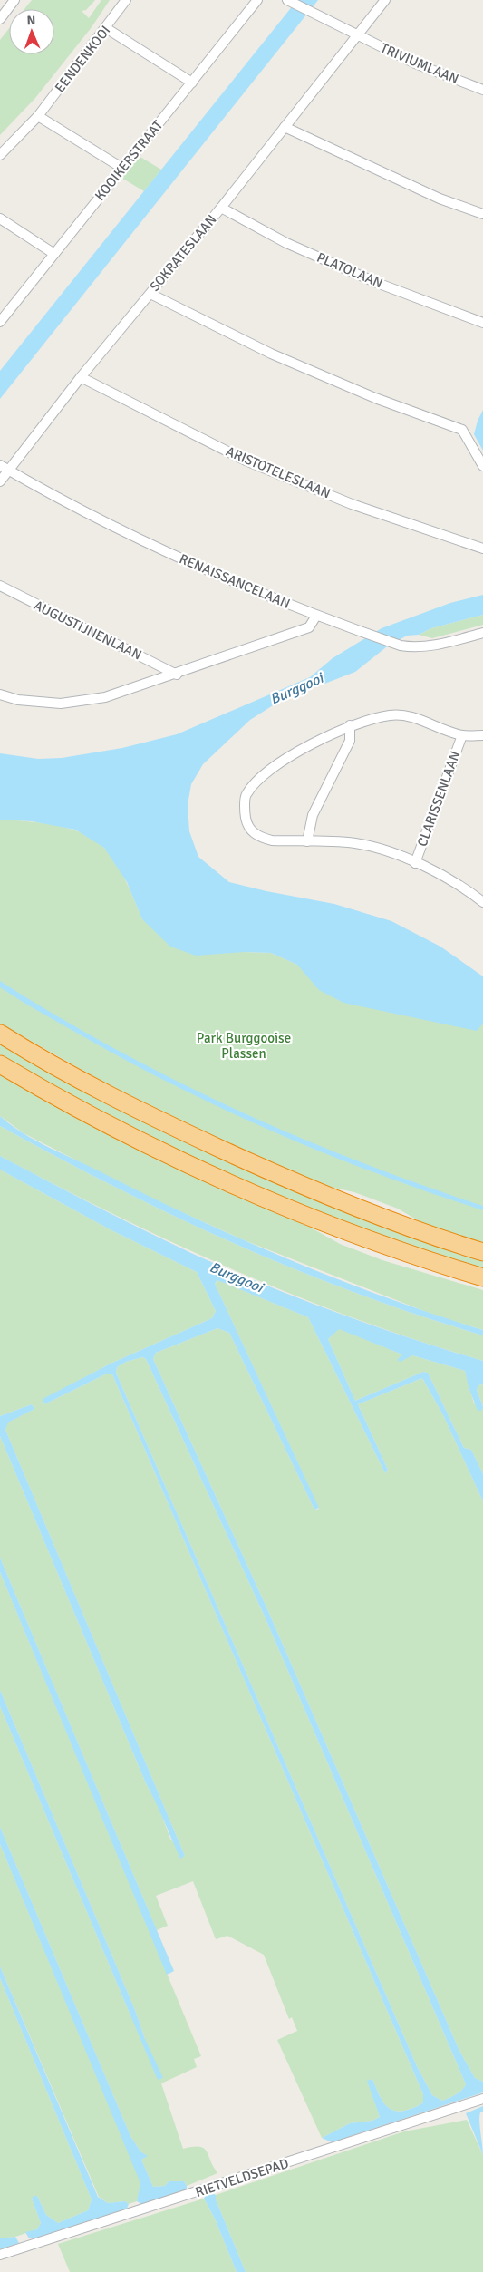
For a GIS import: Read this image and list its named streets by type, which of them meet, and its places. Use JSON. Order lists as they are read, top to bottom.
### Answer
{
  "streets": {
    "street": [
      "EENDENKOOI",
      "TRIVIUMLAAN",
      "KOOIKERSTRAAT",
      "SOKRATESLAAN",
      "PLATOLAAN",
      "ARISTOTELESLAAN",
      "RENAISSANCELAAN",
      "AUGUSTIJNENLAAN",
      "CLARISSENLAAN",
      "RIETVELDSEPAD"
    ]
  },
  "crossings": [
    ["TRIVIUMLAAN", "SOKRATESLAAN"],
    ["SOKRATESLAAN", "PLATOLAAN"],
    ["SOKRATESLAAN", "ARISTOTELESLAAN"],
    ["SOKRATESLAAN", "RENAISSANCELAAN"]
  ],
  "water": ["Burggooi"],
  "parks": ["Park Burggooise Plassen"],
  "north": "top"
}
